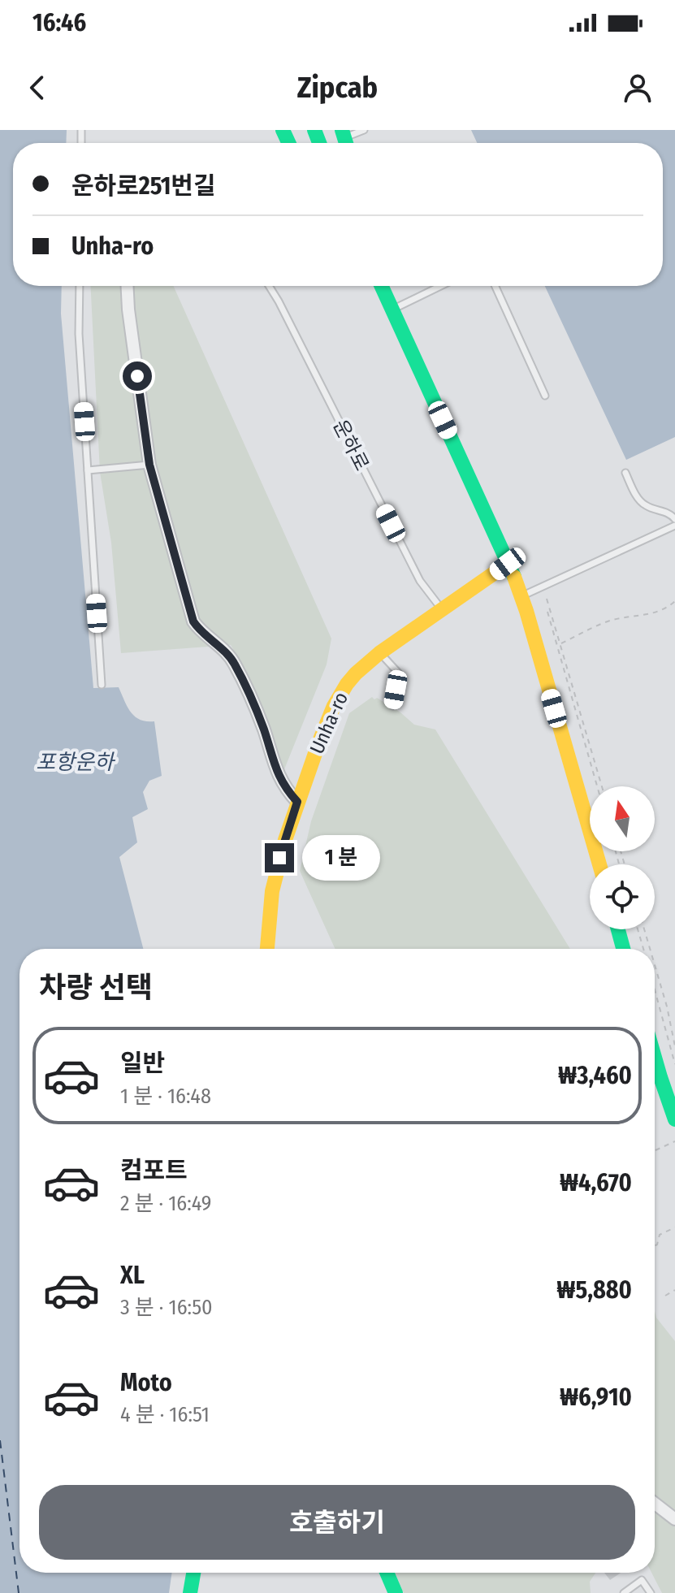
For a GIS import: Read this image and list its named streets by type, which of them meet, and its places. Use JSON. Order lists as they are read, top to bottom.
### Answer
{
  "streets": {
    "main road": ["Unha-ro"],
    "lane": ["운하로"]
  },
  "crossings": [
    ["운하로", "Unha-ro"]
  ],
  "water": ["포항운하"],
  "north": "top",
  "page": {
    "status": "16:46",
    "header": "Zipcab",
    "banner": ["운하로251번길", "Unha-ro"],
    "bubble": "1 분",
    "heading": "차량 선택",
    "list": [
      {
        "name": "일반",
        "note": "1 분 · 16:48",
        "value": "₩3,460"
      },
      {
        "name": "컴포트",
        "note": "2 분 · 16:49",
        "value": "₩4,670"
      },
      {
        "name": "XL",
        "note": "3 분 · 16:50",
        "value": "₩5,880"
      },
      {
        "name": "Moto",
        "note": "4 분 · 16:51",
        "value": "₩6,910"
      }
    ],
    "buttons": "호출하기"
  }
}
